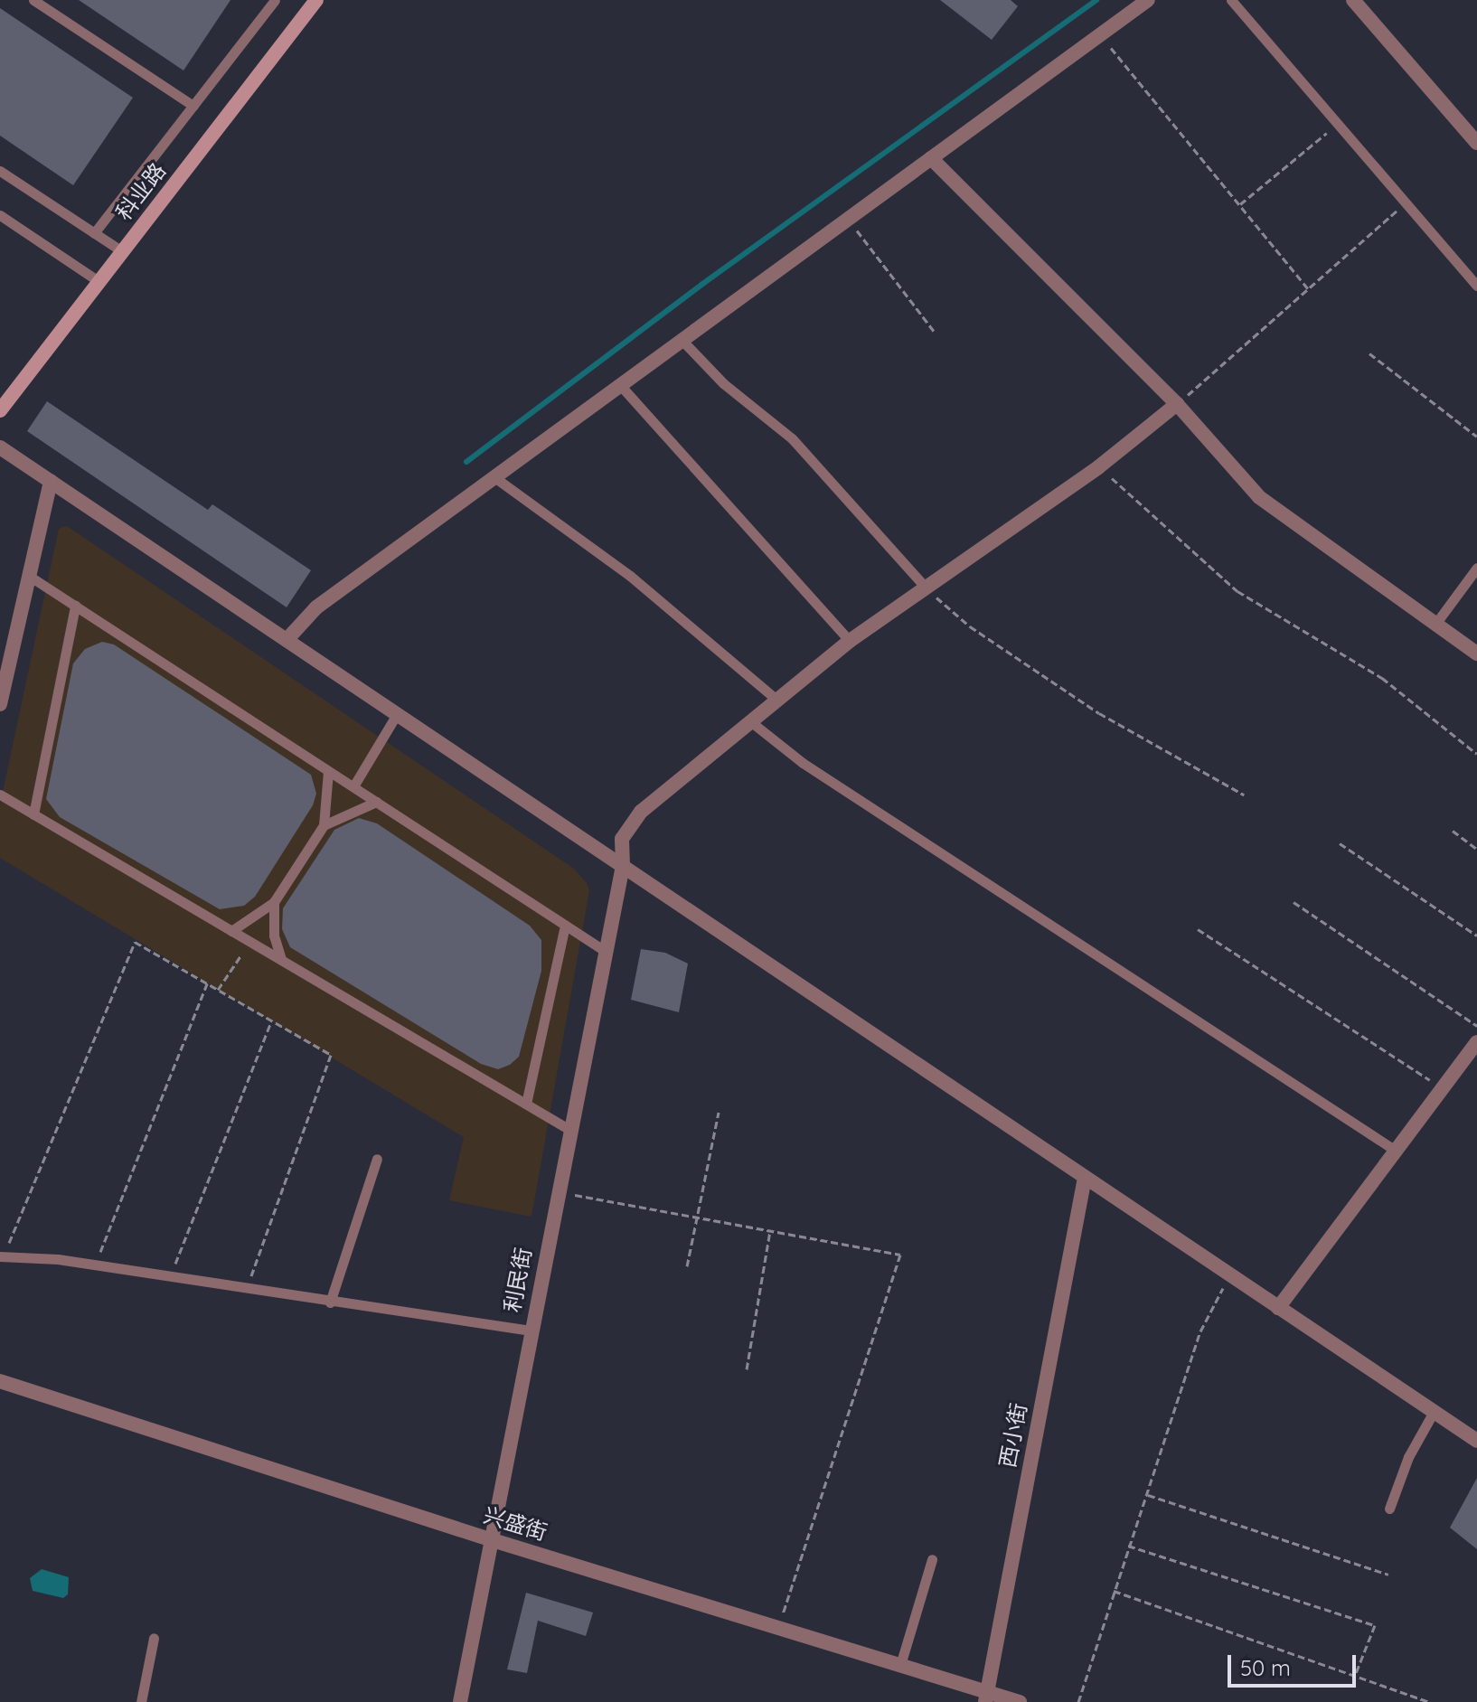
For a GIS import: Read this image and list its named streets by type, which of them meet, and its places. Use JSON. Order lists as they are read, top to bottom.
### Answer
{
  "streets": {
    "street": [
      "科业路",
      "利民街",
      "西小街",
      "兴盛街"
    ]
  },
  "crossings": [
    ["利民街", "兴盛街"],
    ["西小街", "兴盛街"]
  ],
  "scale_bar": "50 m"
}
